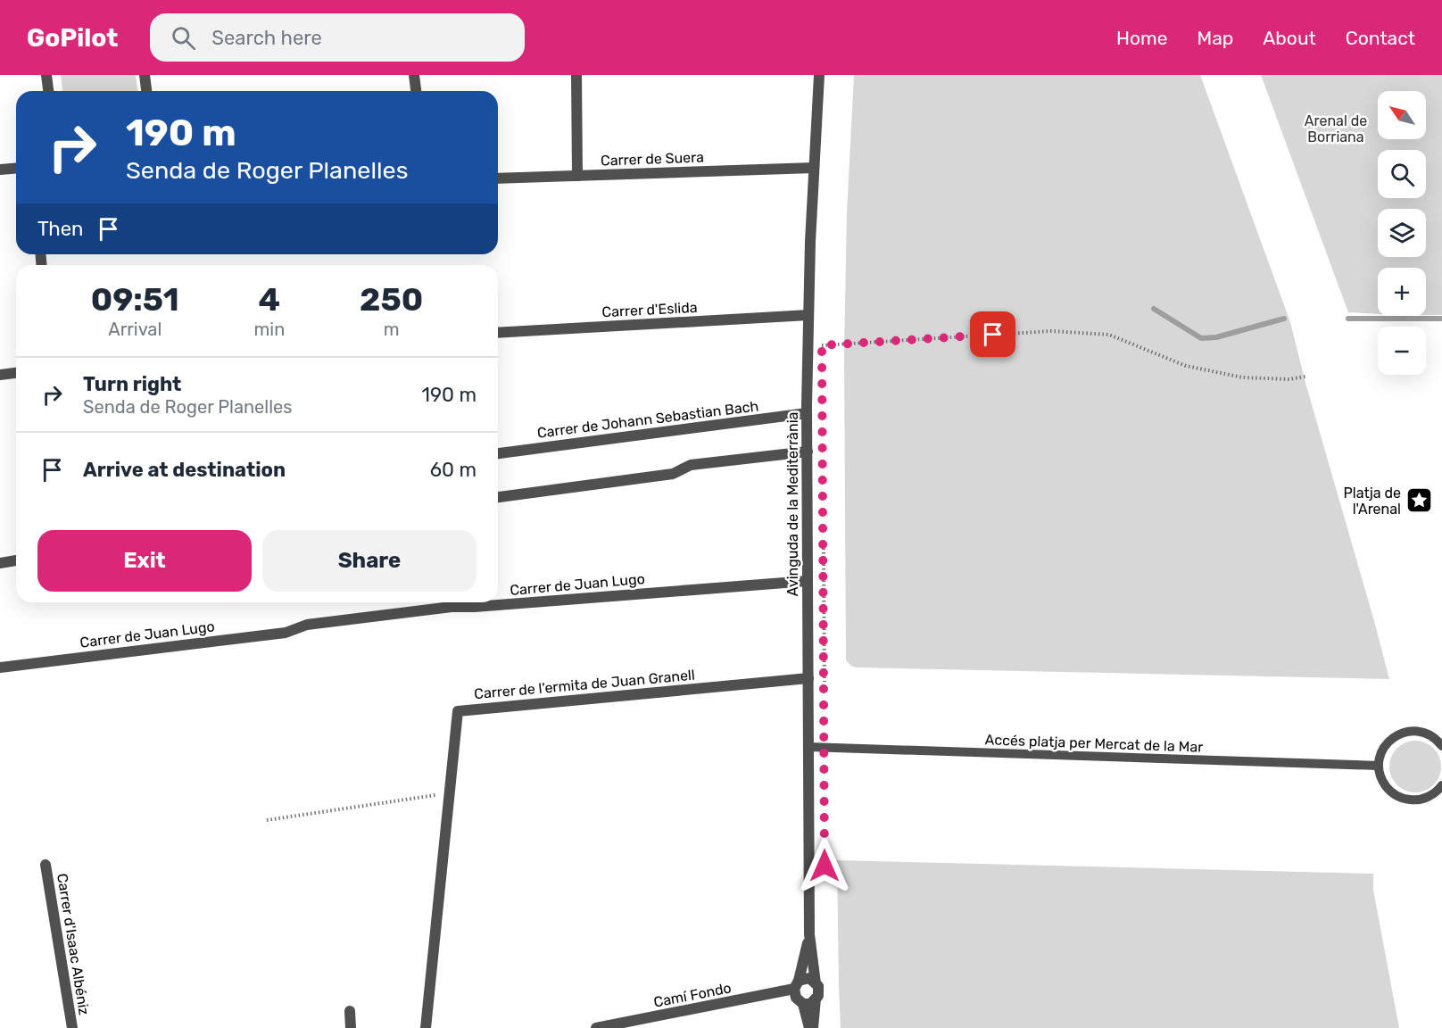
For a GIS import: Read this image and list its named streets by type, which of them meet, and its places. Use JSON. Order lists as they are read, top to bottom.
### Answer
{
  "streets": {
    "street": [
      "Carrer de Suera",
      "Carrer d'Eslida",
      "Carrer de Johann Sebastian Bach",
      "Avinguda de la Mediterrània",
      "Carrer de Juan Lugo",
      "Carrer de l'ermita de Juan Granell",
      "Carrer d'Isaac Albéniz",
      "Camí Fondo"
    ],
    "lane": ["Accés platja per Mercat de la Mar"]
  },
  "crossings": [
    ["Carrer de Suera", "Avinguda de la Mediterrània"],
    ["Carrer d'Eslida", "Avinguda de la Mediterrània"],
    ["Carrer de Johann Sebastian Bach", "Avinguda de la Mediterrània"],
    ["Avinguda de la Mediterrània", "Carrer de Juan Lugo"],
    ["Avinguda de la Mediterrània", "Carrer de l'ermita de Juan Granell"],
    ["Avinguda de la Mediterrània", "Accés platja per Mercat de la Mar"],
    ["Avinguda de la Mediterrània", "Camí Fondo"]
  ],
  "parks": ["Arenal de Borriana"],
  "places": {
    "place": ["Platja de l'Arenal"]
  },
  "north": "top left",
  "page": {
    "header": "GoPilot",
    "search": "Search here",
    "nav": [
      "Home",
      "Map",
      "About",
      "Contact"
    ],
    "map_buttons": ["+", "−"],
    "turn": ["190 m", "Senda de Roger Planelles"],
    "then": "Then",
    "eta": [
      "09:51",
      "Arrival",
      "4",
      "min",
      "250",
      "m"
    ],
    "list": [
      {
        "name": "Turn right",
        "note": "Senda de Roger Planelles",
        "value": "190 m"
      },
      {
        "name": "Arrive at destination",
        "value": "60 m"
      }
    ],
    "buttons": ["Exit", "Share"]
  }
}
